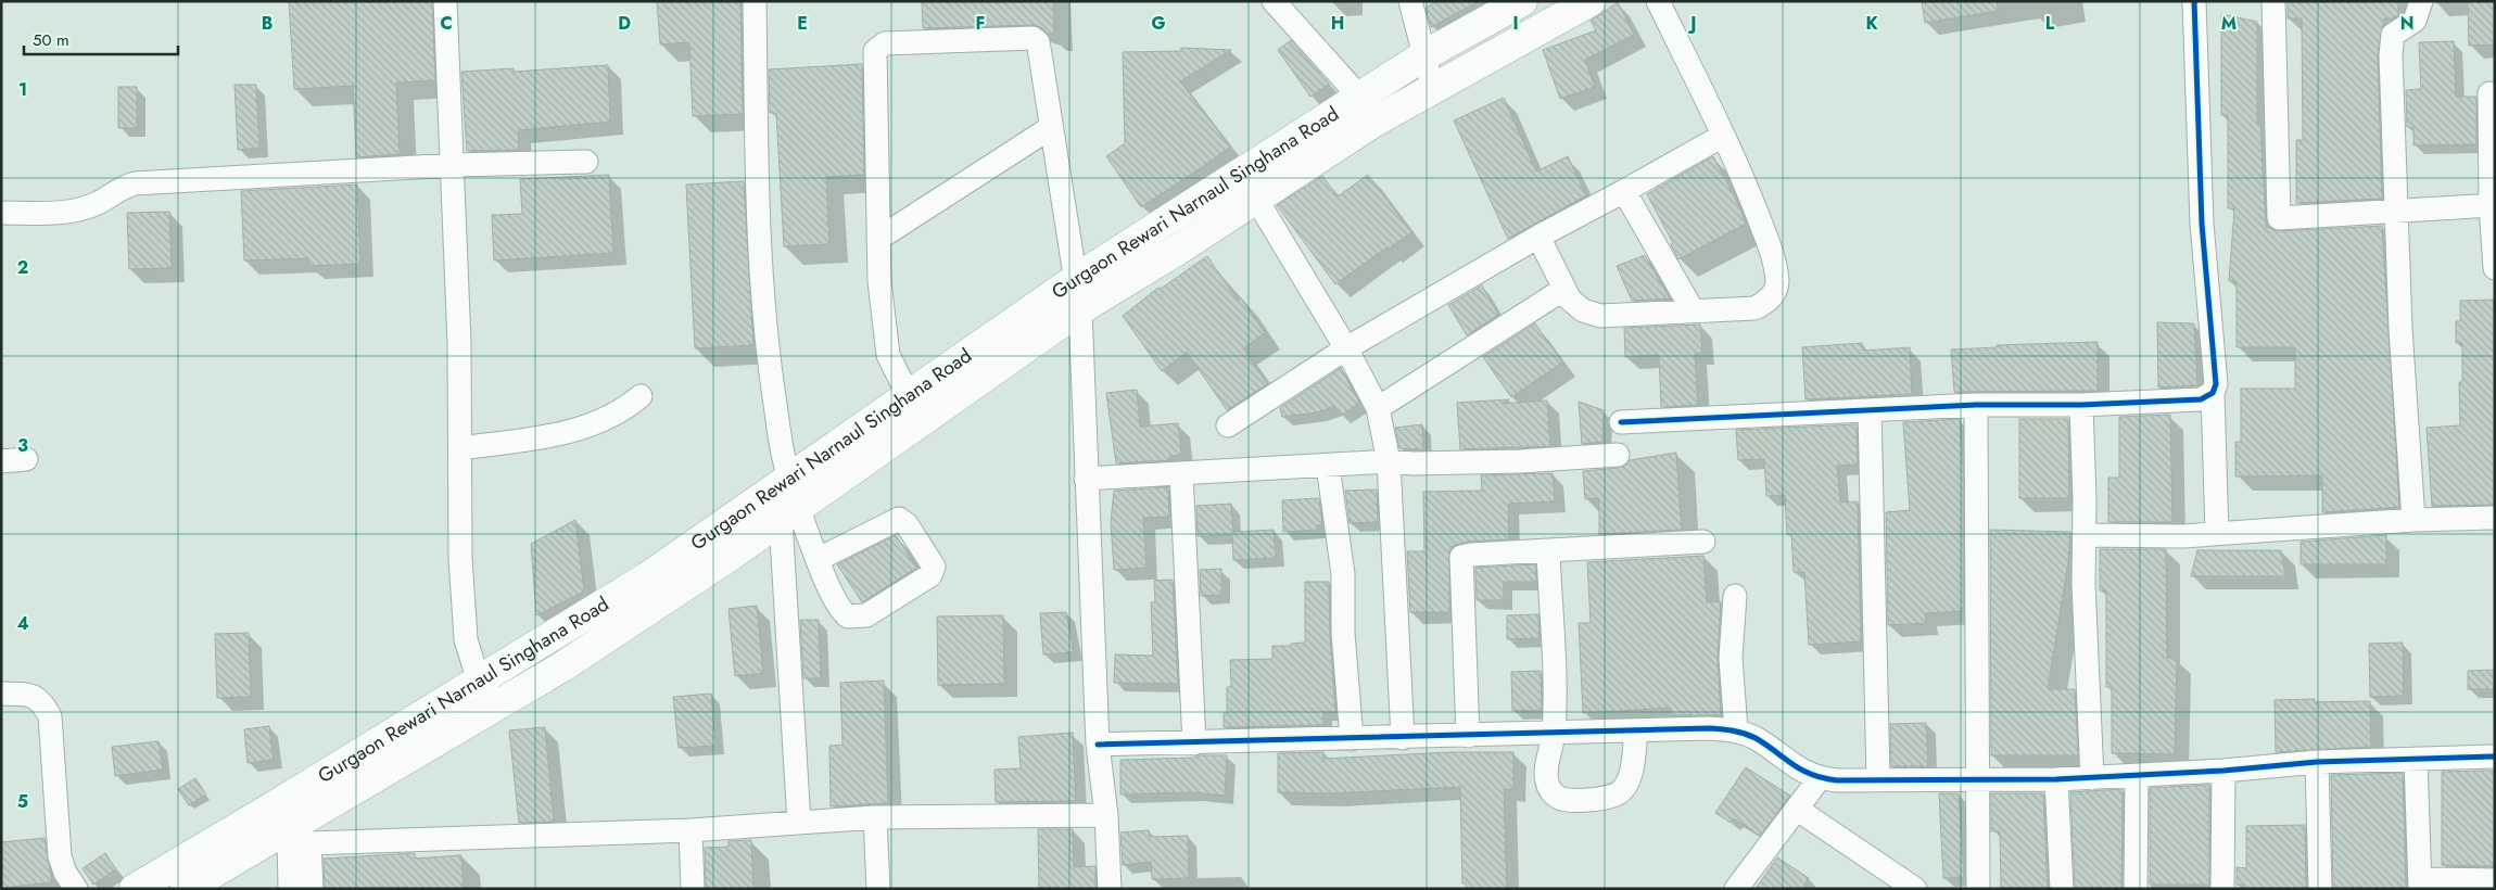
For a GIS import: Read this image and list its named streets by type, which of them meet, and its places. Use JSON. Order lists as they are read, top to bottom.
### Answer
{
  "streets": {
    "highway": ["Gurgaon Rewari Narnaul Singhana Road"]
  },
  "scale_bar": "50 m",
  "grid": {
    "columns": [
      "B",
      "C",
      "D",
      "E",
      "F",
      "G",
      "H",
      "I",
      "J",
      "K",
      "L",
      "M",
      "N"
    ],
    "rows": [
      "1",
      "2",
      "3",
      "4",
      "5"
    ]
  }
}
